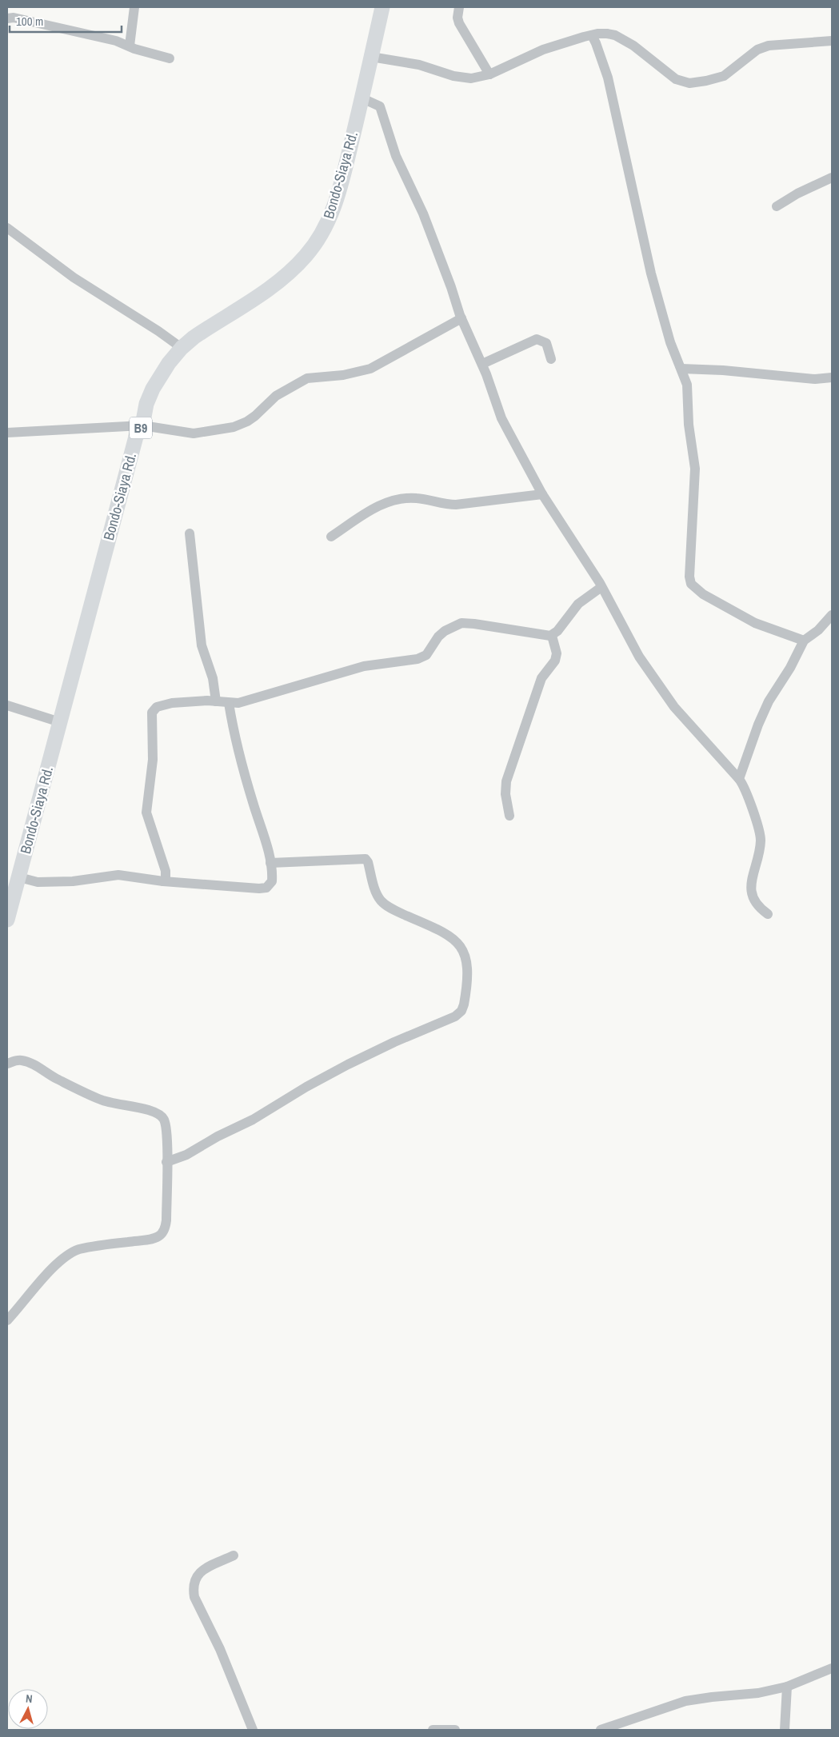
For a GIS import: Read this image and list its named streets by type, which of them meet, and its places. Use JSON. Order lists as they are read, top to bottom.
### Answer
{
  "streets": {
    "highway": ["Bondo-Siaya Rd.", "B9"]
  },
  "scale_bar": "100 m",
  "north": "top"
}
